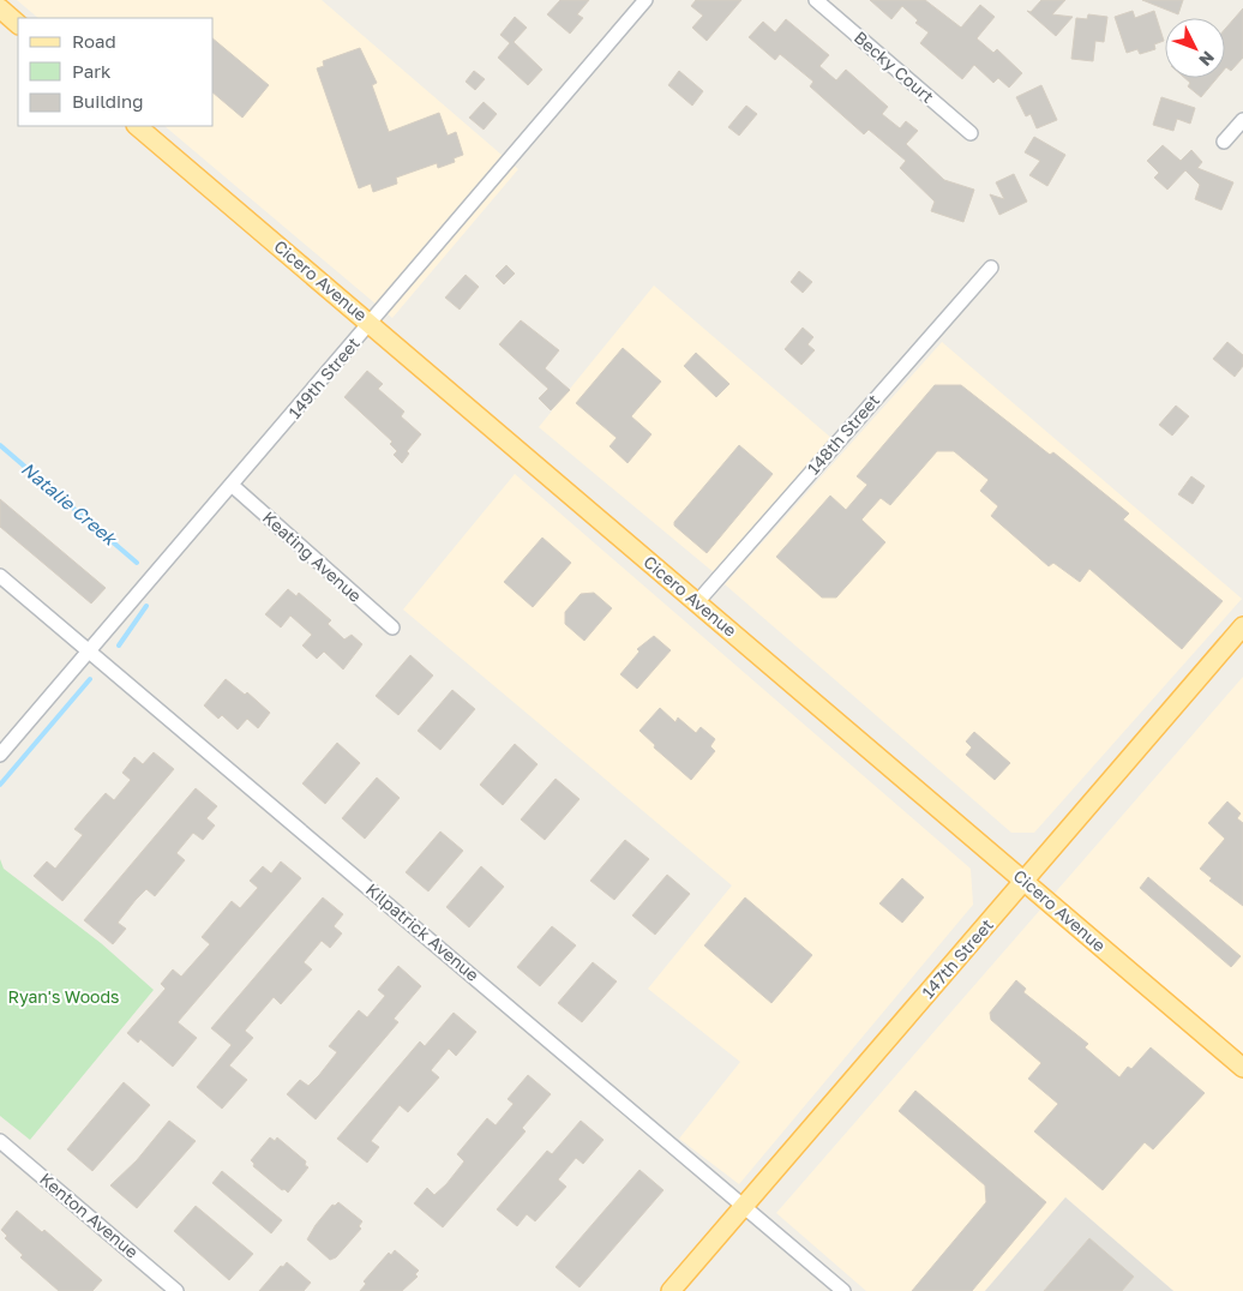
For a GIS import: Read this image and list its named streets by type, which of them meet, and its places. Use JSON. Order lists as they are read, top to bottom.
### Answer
{
  "streets": {
    "main road": ["Cicero Avenue", "147th Street"],
    "street": [
      "Becky Court",
      "149th Street",
      "148th Street",
      "Keating Avenue",
      "Kilpatrick Avenue",
      "Kenton Avenue"
    ]
  },
  "crossings": [
    ["Cicero Avenue", "149th Street"],
    ["Cicero Avenue", "148th Street"],
    ["Cicero Avenue", "147th Street"],
    ["149th Street", "Keating Avenue"],
    ["149th Street", "Kilpatrick Avenue"],
    ["Kilpatrick Avenue", "147th Street"]
  ],
  "water": ["Natalie Creek"],
  "parks": ["Ryan's Woods"],
  "legend": ["Road", "Park", "Building"],
  "north": "bottom right"
}
